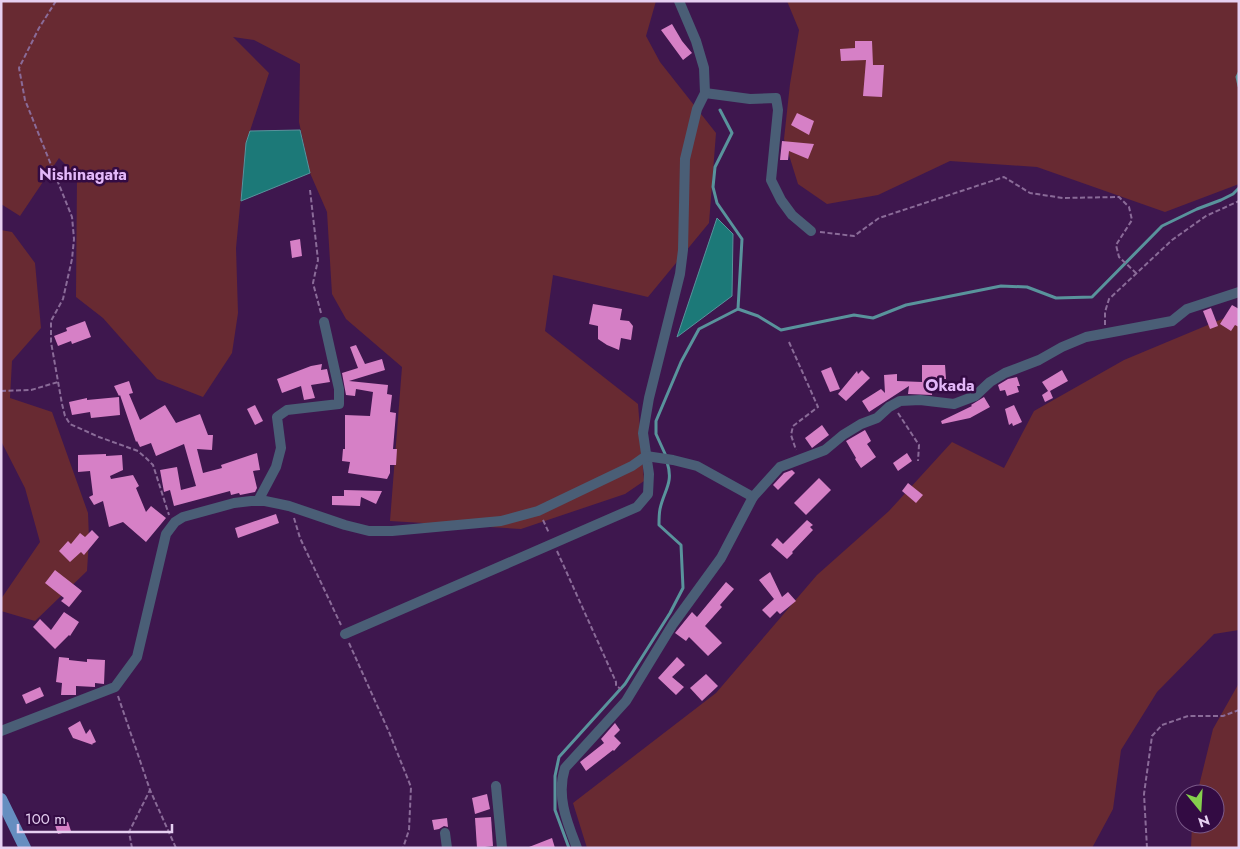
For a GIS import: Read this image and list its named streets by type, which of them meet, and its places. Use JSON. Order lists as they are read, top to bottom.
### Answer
{
  "districts": ["Nishinagata", "Okada"],
  "scale_bar": "100 m",
  "north": "bottom"
}
